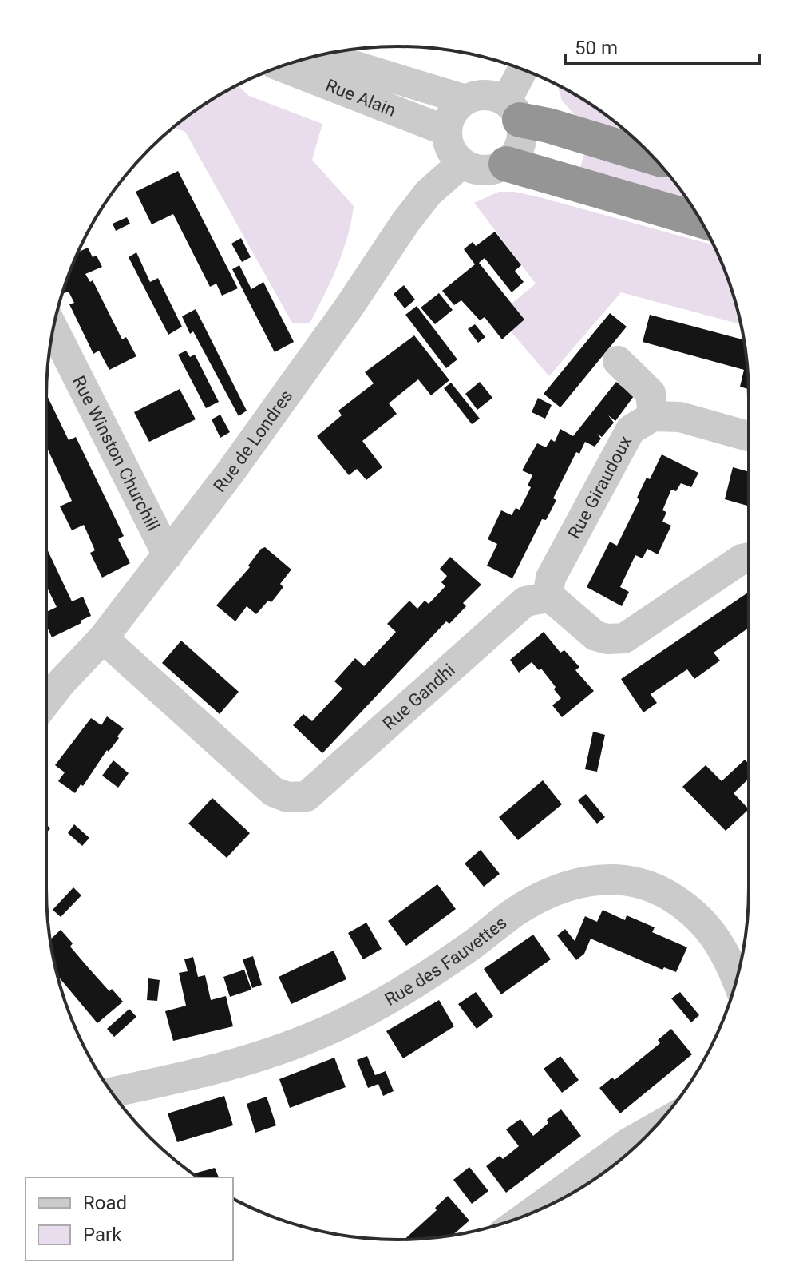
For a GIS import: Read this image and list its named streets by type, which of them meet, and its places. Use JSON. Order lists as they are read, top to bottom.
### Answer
{
  "streets": {
    "street": [
      "Rue Alain",
      "Rue de Londres",
      "Rue Winston Churchill",
      "Rue Giraudoux",
      "Rue Gandhi",
      "Rue des Fauvettes"
    ]
  },
  "crossings": [
    ["Rue Alain", "Rue de Londres"],
    ["Rue de Londres", "Rue Winston Churchill"],
    ["Rue de Londres", "Rue Gandhi"],
    ["Rue Giraudoux", "Rue Gandhi"]
  ],
  "legend": ["Road", "Park"],
  "scale_bar": "50 m"
}
